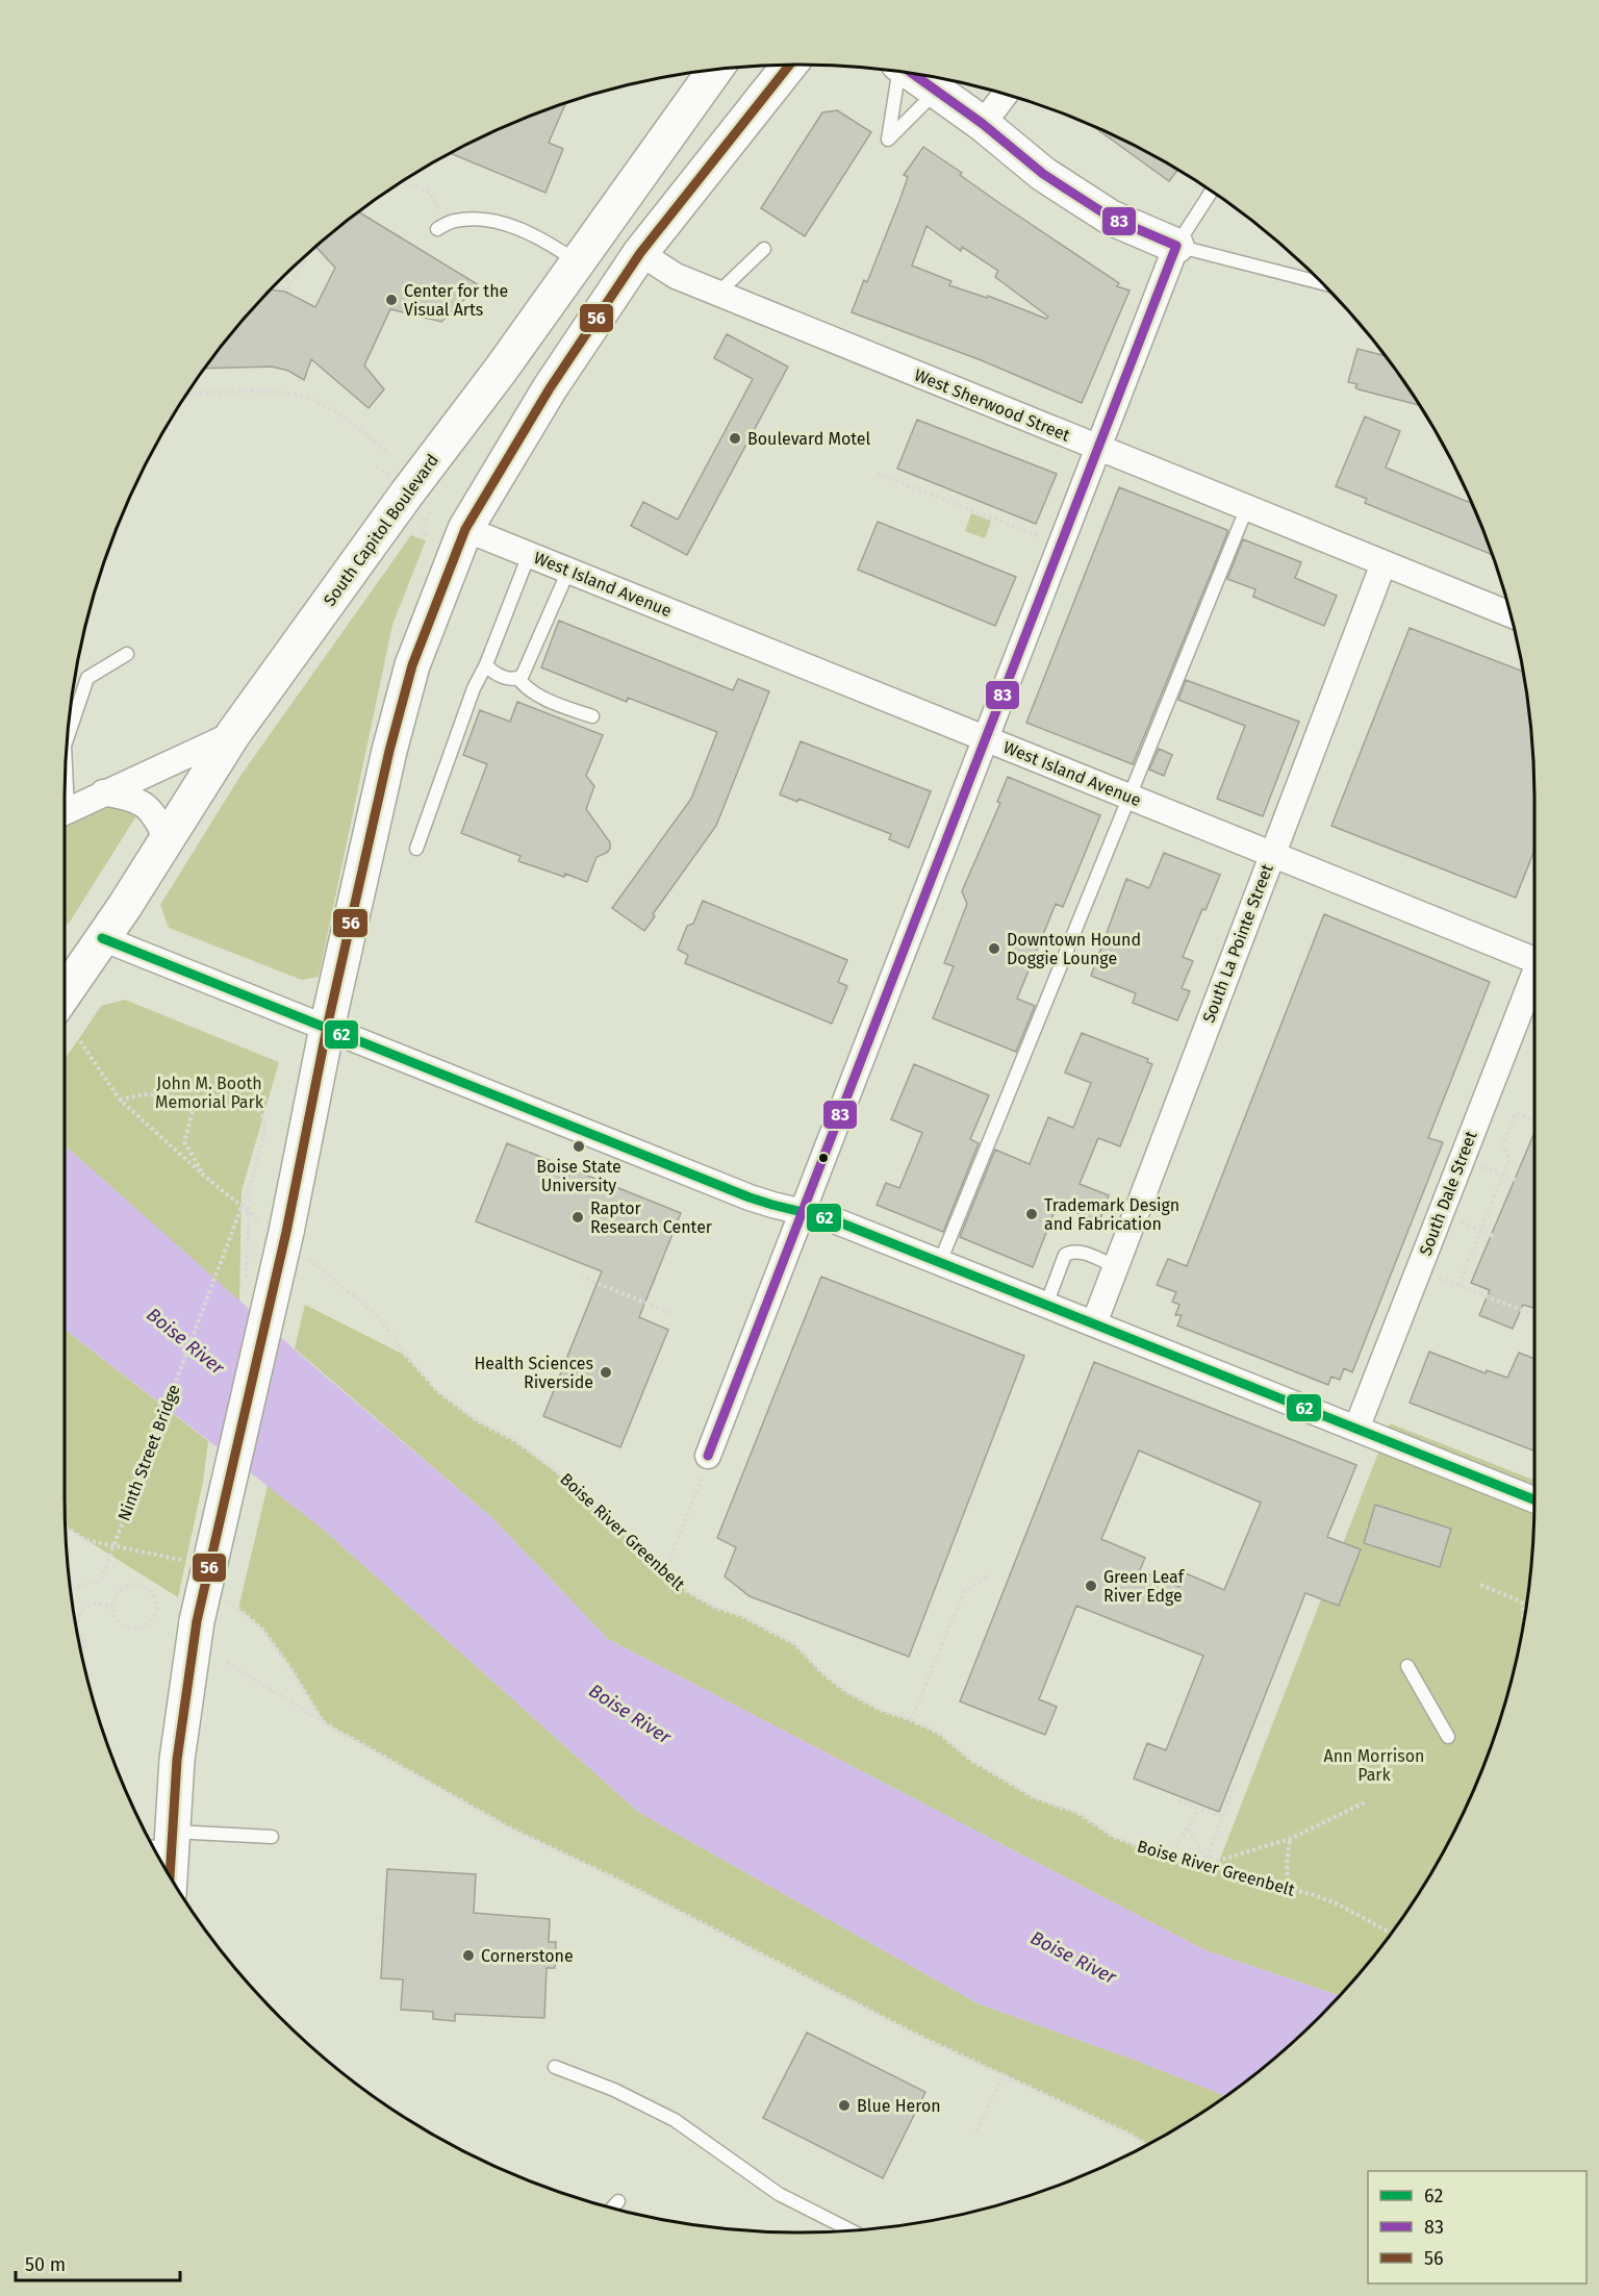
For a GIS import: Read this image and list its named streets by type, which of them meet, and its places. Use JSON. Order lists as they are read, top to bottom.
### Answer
{
  "streets": {
    "main road": ["South Capitol Boulevard"],
    "street": [
      "West Sherwood Street",
      "West Island Avenue",
      "South La Pointe Street",
      "South Dale Street"
    ],
    "path": ["Ninth Street Bridge", "Boise River Greenbelt"]
  },
  "crossings": [
    ["West Sherwood Street", "South La Pointe Street"],
    ["West Island Avenue", "South La Pointe Street"]
  ],
  "water": ["Boise River"],
  "parks": ["John M. Booth Memorial Park", "Ann Morrison Park"],
  "places": [
    "Center for the Visual Arts",
    "Boulevard Motel",
    "Downtown Hound Doggie Lounge",
    "Boise State University",
    "Trademark Design and Fabrication",
    "Raptor Research Center",
    "Health Sciences Riverside",
    "Green Leaf River Edge",
    "Cornerstone",
    "Blue Heron"
  ],
  "lines": ["transit line 56", "transit line 83", "transit line 62"],
  "legend": ["62", "83", "56"],
  "scale_bar": "50 m"
}
